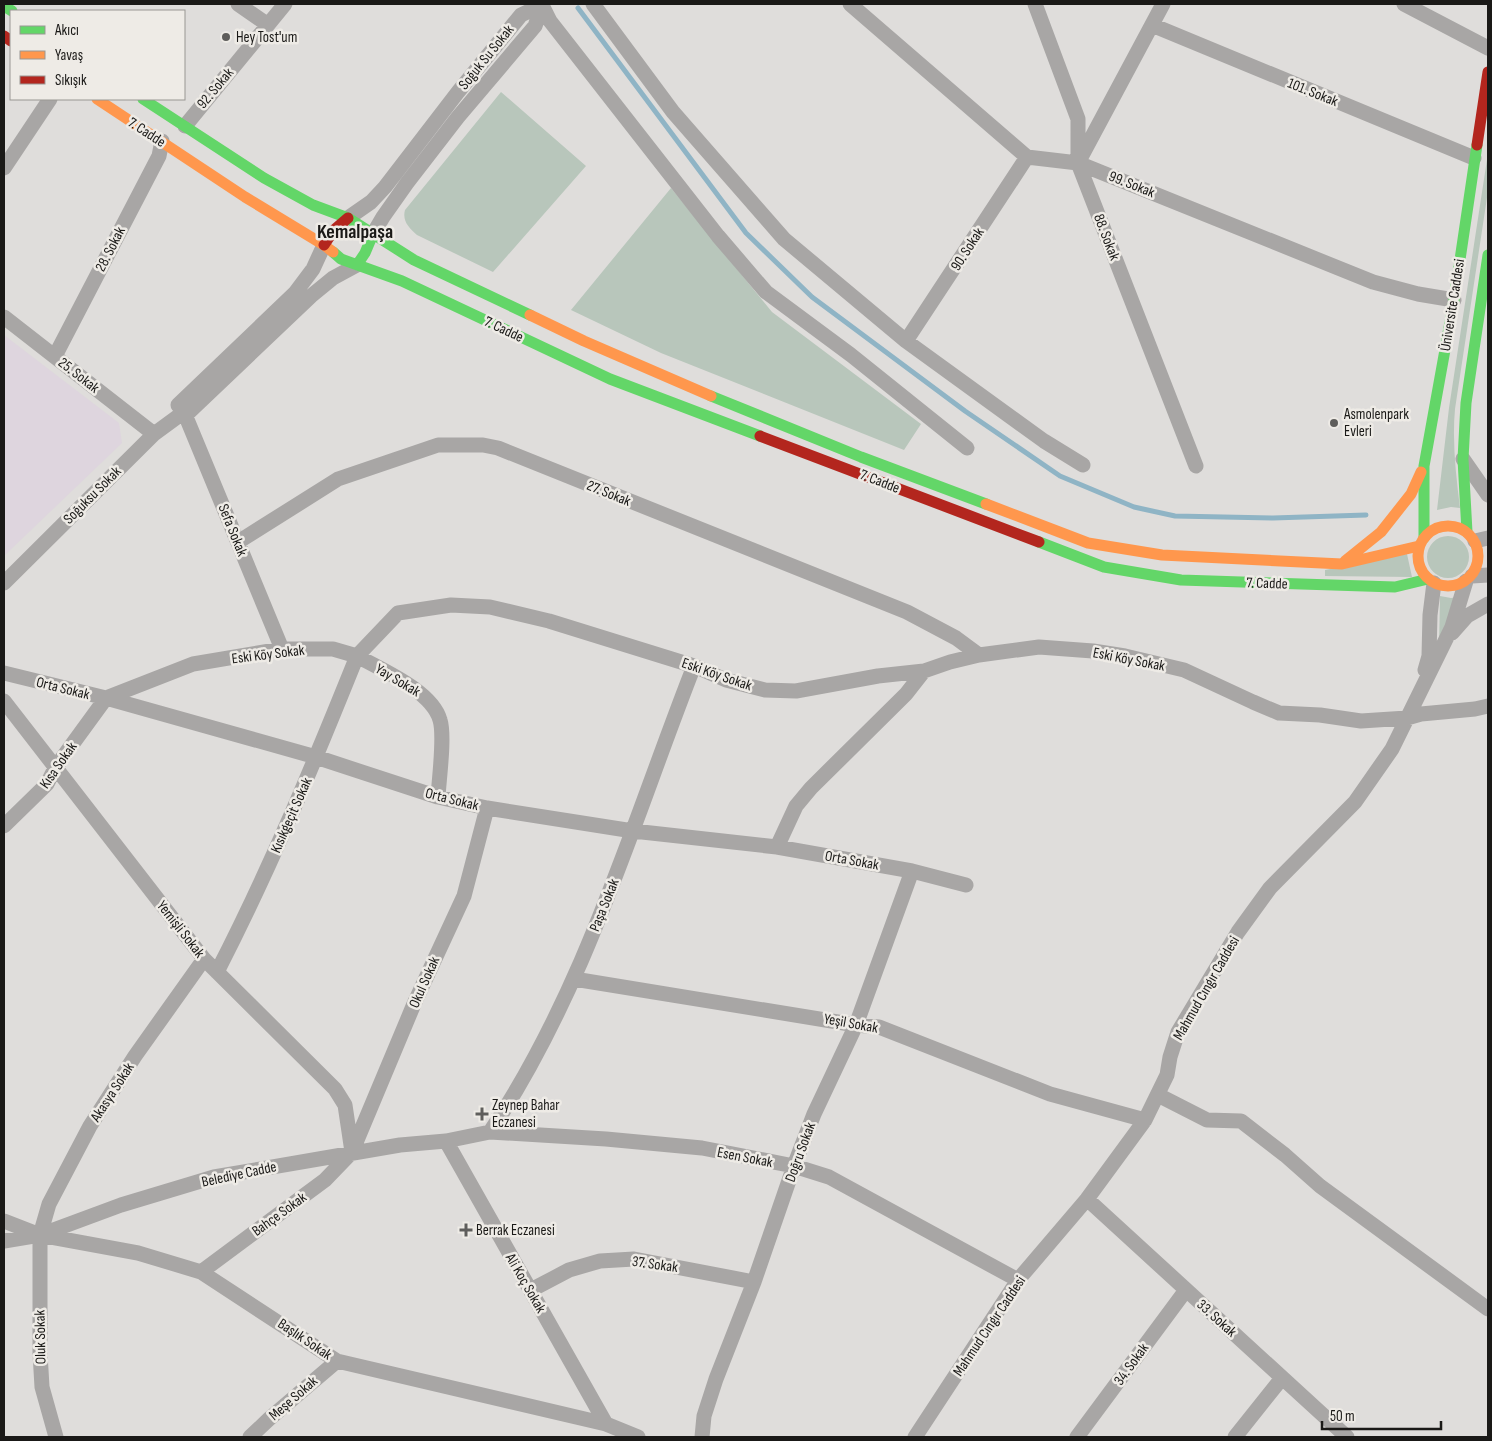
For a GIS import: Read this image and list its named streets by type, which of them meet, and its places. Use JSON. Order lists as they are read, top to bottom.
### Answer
{
  "streets": {
    "main road": ["7. Cadde", "Üniversite Caddesi"],
    "street": [
      "Soğuk Su Sokak",
      "92. Sokak",
      "101. Sokak",
      "99. Sokak",
      "88. Sokak",
      "28. Sokak",
      "90. Sokak",
      "25. Sokak",
      "27. Sokak",
      "Soğuksu Sokak",
      "Sefa Sokak",
      "Eski Köy Sokak",
      "Yay Sokak",
      "Orta Sokak",
      "Kısa Sokak",
      "Kısıkgeçit Sokak",
      "Paşa Sokak",
      "Yemişli Sokak",
      "Okul Sokak",
      "Mahmud Cıngır Caddesi",
      "Yeşil Sokak",
      "Akasya Sokak",
      "Doğru Sokak",
      "Esen Sokak",
      "Belediye Cadde",
      "Bahçe Sokak",
      "37. Sokak",
      "Ali Koç Sokak",
      "33. Sokak",
      "Oluk Sokak",
      "Başlık Sokak",
      "34. Sokak",
      "Meşe Sokak"
    ]
  },
  "crossings": [
    ["Soğuk Su Sokak", "7. Cadde"],
    ["Soğuk Su Sokak", "Soğuksu Sokak"],
    ["92. Sokak", "7. Cadde"],
    ["101. Sokak", "Üniversite Caddesi"],
    ["7. Cadde", "28. Sokak"],
    ["7. Cadde", "Üniversite Caddesi"],
    ["7. Cadde", "Soğuksu Sokak"],
    ["7. Cadde", "Mahmud Cıngır Caddesi"],
    ["99. Sokak", "88. Sokak"],
    ["99. Sokak", "90. Sokak"],
    ["99. Sokak", "Üniversite Caddesi"],
    ["28. Sokak", "25. Sokak"],
    ["Üniversite Caddesi", "Mahmud Cıngır Caddesi"],
    ["25. Sokak", "Soğuksu Sokak"],
    ["27. Sokak", "Sefa Sokak"],
    ["27. Sokak", "Eski Köy Sokak"],
    ["Soğuksu Sokak", "Sefa Sokak"],
    ["Sefa Sokak", "Eski Köy Sokak"],
    ["Eski Köy Sokak", "Yay Sokak"],
    ["Eski Köy Sokak", "Orta Sokak"],
    ["Eski Köy Sokak", "Kısa Sokak"],
    ["Eski Köy Sokak", "Kısıkgeçit Sokak"],
    ["Eski Köy Sokak", "Paşa Sokak"],
    ["Eski Köy Sokak", "Mahmud Cıngır Caddesi"],
    ["Yay Sokak", "Orta Sokak"],
    ["Yay Sokak", "Kısıkgeçit Sokak"],
    ["Orta Sokak", "Kısa Sokak"],
    ["Orta Sokak", "Kısıkgeçit Sokak"],
    ["Orta Sokak", "Paşa Sokak"],
    ["Orta Sokak", "Okul Sokak"],
    ["Orta Sokak", "Doğru Sokak"],
    ["Kısa Sokak", "Yemişli Sokak"],
    ["Kısıkgeçit Sokak", "Yemişli Sokak"],
    ["Paşa Sokak", "Yeşil Sokak"],
    ["Paşa Sokak", "Esen Sokak"],
    ["Yemişli Sokak", "Okul Sokak"],
    ["Yemişli Sokak", "Akasya Sokak"],
    ["Yemişli Sokak", "Belediye Cadde"],
    ["Yemişli Sokak", "Bahçe Sokak"],
    ["Okul Sokak", "Belediye Cadde"],
    ["Okul Sokak", "Bahçe Sokak"],
    ["Mahmud Cıngır Caddesi", "Yeşil Sokak"],
    ["Mahmud Cıngır Caddesi", "Esen Sokak"],
    ["Mahmud Cıngır Caddesi", "33. Sokak"],
    ["Yeşil Sokak", "Doğru Sokak"],
    ["Akasya Sokak", "Belediye Cadde"],
    ["Akasya Sokak", "Oluk Sokak"],
    ["Akasya Sokak", "Başlık Sokak"],
    ["Doğru Sokak", "Esen Sokak"],
    ["Doğru Sokak", "37. Sokak"],
    ["Esen Sokak", "Belediye Cadde"],
    ["Esen Sokak", "Ali Koç Sokak"],
    ["Belediye Cadde", "Bahçe Sokak"],
    ["Belediye Cadde", "Ali Koç Sokak"],
    ["Belediye Cadde", "Oluk Sokak"],
    ["Belediye Cadde", "Başlık Sokak"],
    ["Bahçe Sokak", "Başlık Sokak"],
    ["37. Sokak", "Ali Koç Sokak"],
    ["Ali Koç Sokak", "Başlık Sokak"],
    ["33. Sokak", "34. Sokak"],
    ["Oluk Sokak", "Başlık Sokak"],
    ["Başlık Sokak", "Meşe Sokak"]
  ],
  "districts": ["Kemalpaşa"],
  "places": {
    "other": ["Hey Tost'um", "Asmolenpark Evleri"],
    "health": ["Zeynep Bahar Eczanesi", "Berrak Eczanesi"]
  },
  "legend": ["Akıcı", "Yavaş", "Sıkışık"],
  "scale_bar": "50 m"
}
